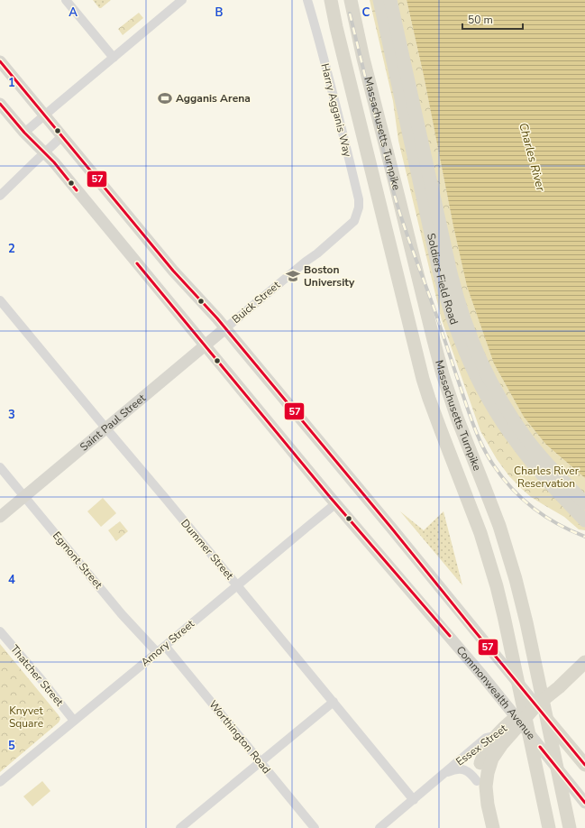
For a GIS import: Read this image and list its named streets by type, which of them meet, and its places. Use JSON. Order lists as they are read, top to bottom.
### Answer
{
  "streets": {
    "highway": [
      "Massachusetts Turnpike",
      "Soldiers Field Road",
      "Commonwealth Avenue",
      "Essex Street"
    ],
    "main road": ["Saint Paul Street"],
    "street": [
      "Harry Agganis Way",
      "Buick Street",
      "Dummer Street",
      "Egmont Street",
      "Amory Street",
      "Thatcher Street",
      "Worthington Road"
    ]
  },
  "crossings": [
    ["Harry Agganis Way", "Buick Street"],
    ["Buick Street", "Saint Paul Street"],
    ["Buick Street", "Commonwealth Avenue"],
    ["Saint Paul Street", "Dummer Street"],
    ["Saint Paul Street", "Egmont Street"],
    ["Saint Paul Street", "Commonwealth Avenue"],
    ["Dummer Street", "Amory Street"],
    ["Dummer Street", "Essex Street"],
    ["Egmont Street", "Amory Street"],
    ["Amory Street", "Thatcher Street"],
    ["Amory Street", "Commonwealth Avenue"],
    ["Amory Street", "Worthington Road"],
    ["Commonwealth Avenue", "Essex Street"]
  ],
  "water": ["Charles River"],
  "parks": ["Charles River Reservation", "Knyvet Square"],
  "places": {
    "sports": ["Agganis Arena"],
    "school or university": ["Boston University"]
  },
  "lines": ["transit line 57"],
  "scale_bar": "50 m",
  "grid": {
    "columns": ["A", "B", "C"],
    "rows": [
      "1",
      "2",
      "3",
      "4",
      "5"
    ]
  }
}
